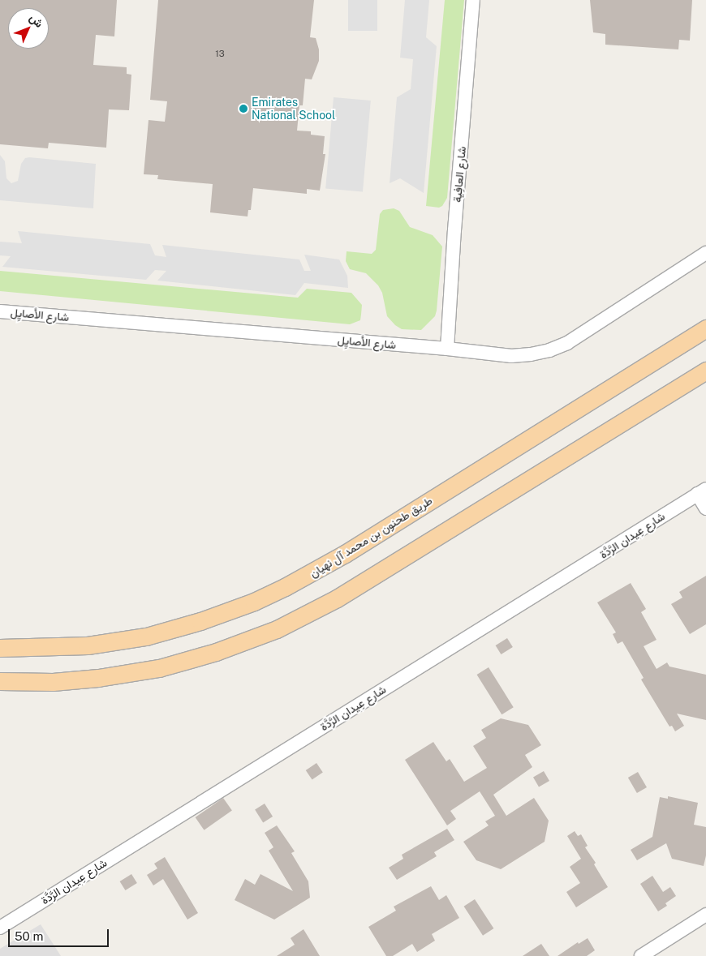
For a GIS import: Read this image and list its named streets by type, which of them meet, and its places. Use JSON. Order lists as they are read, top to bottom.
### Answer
{
  "streets": {
    "main road": ["طريق طحنون بن محمد آل نهيان"],
    "street": ["شارع العافِية", "شارع الأصايِل", "شارع عِيدان الرَّدَّة"]
  },
  "crossings": [
    ["شارع العافِية", "شارع الأصايِل"]
  ],
  "places": ["Emirates National School"],
  "house_numbers": ["13"],
  "scale_bar": "50 m",
  "north": "top right"
}
